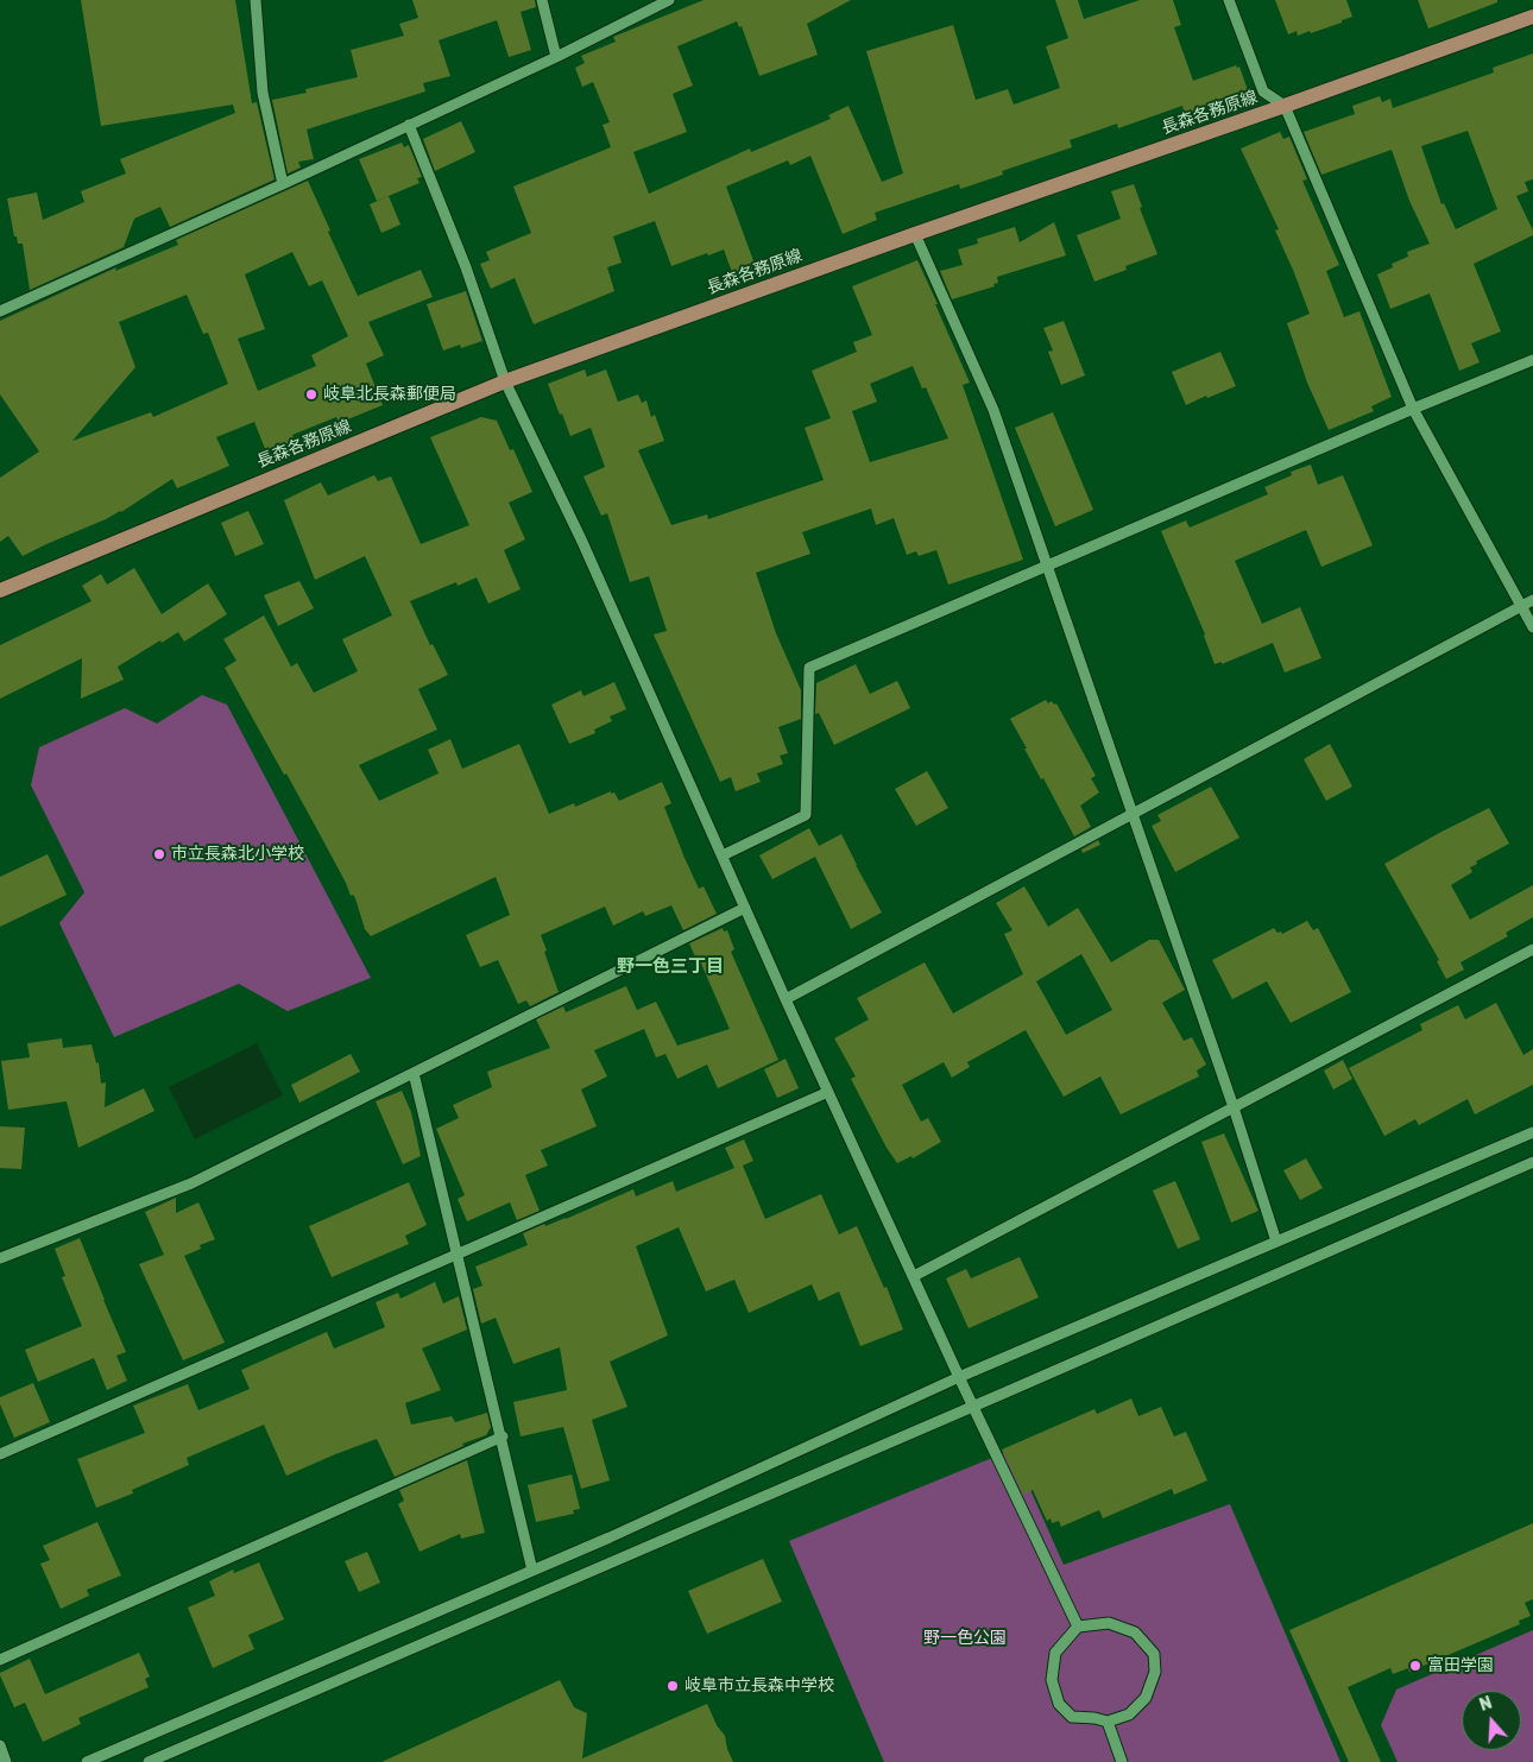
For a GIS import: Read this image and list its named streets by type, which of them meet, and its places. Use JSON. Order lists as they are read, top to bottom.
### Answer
{
  "streets": {
    "main road": ["長森各務原線"]
  },
  "districts": ["野一色三丁目"],
  "parks": ["野一色公園"],
  "places": [
    "岐阜北長森郵便局",
    "市立長森北小学校",
    "富田学園",
    "岐阜市立長森中学校"
  ],
  "north": "top"
}
